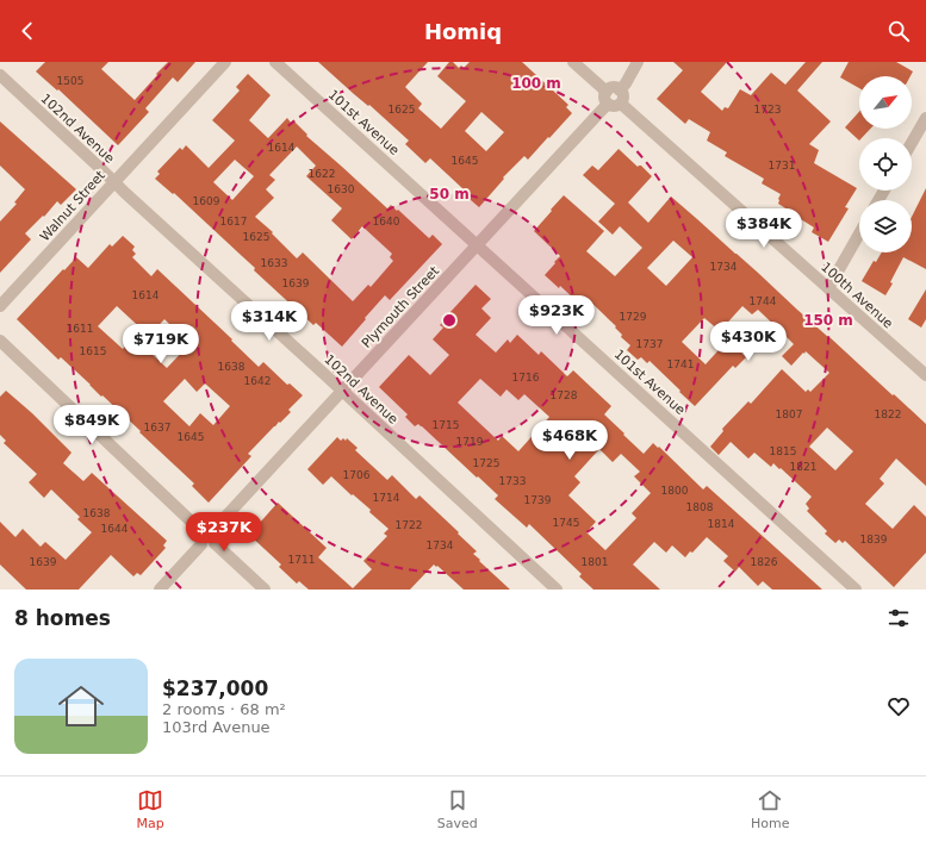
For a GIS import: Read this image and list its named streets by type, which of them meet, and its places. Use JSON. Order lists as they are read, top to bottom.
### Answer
{
  "streets": {
    "street": [
      "101st Avenue",
      "102nd Avenue",
      "Walnut Street",
      "100th Avenue",
      "Plymouth Street"
    ]
  },
  "crossings": [
    ["101st Avenue", "Plymouth Street"],
    ["102nd Avenue", "Walnut Street"],
    ["102nd Avenue", "Plymouth Street"],
    ["100th Avenue", "Plymouth Street"]
  ],
  "house_numbers": [
    "1505",
    "1625",
    "1723",
    "1614",
    "1645",
    "1731",
    "1622",
    "1630",
    "1609",
    "1617",
    "1640",
    "1625",
    "1633",
    "1734",
    "1639",
    "1614",
    "1744",
    "1729",
    "1611",
    "1737",
    "1615",
    "1741",
    "1638",
    "1716",
    "1642",
    "1728",
    "1807",
    "1822",
    "1715",
    "1637",
    "1645",
    "1719",
    "1815",
    "1725",
    "1821",
    "1706",
    "1733",
    "1800",
    "1714",
    "1739",
    "1808",
    "1638",
    "1745",
    "1814",
    "1722",
    "1644",
    "1839",
    "1734",
    "1711",
    "1639",
    "1801",
    "1826"
  ],
  "north": "top right",
  "page": {
    "header": "Homiq",
    "price": [
      "$384K",
      "$923K",
      "$314K",
      "$430K",
      "$719K",
      "$849K",
      "$468K",
      "$237K"
    ],
    "heading": "8 homes",
    "list": [
      {
        "name": "$237,000",
        "note": "2 rooms · 68 m² · 103rd Avenue"
      }
    ],
    "tabs": ["Map", "Saved", "Home"]
  },
  "rings": ["100 m", "50 m", "150 m"]
}
